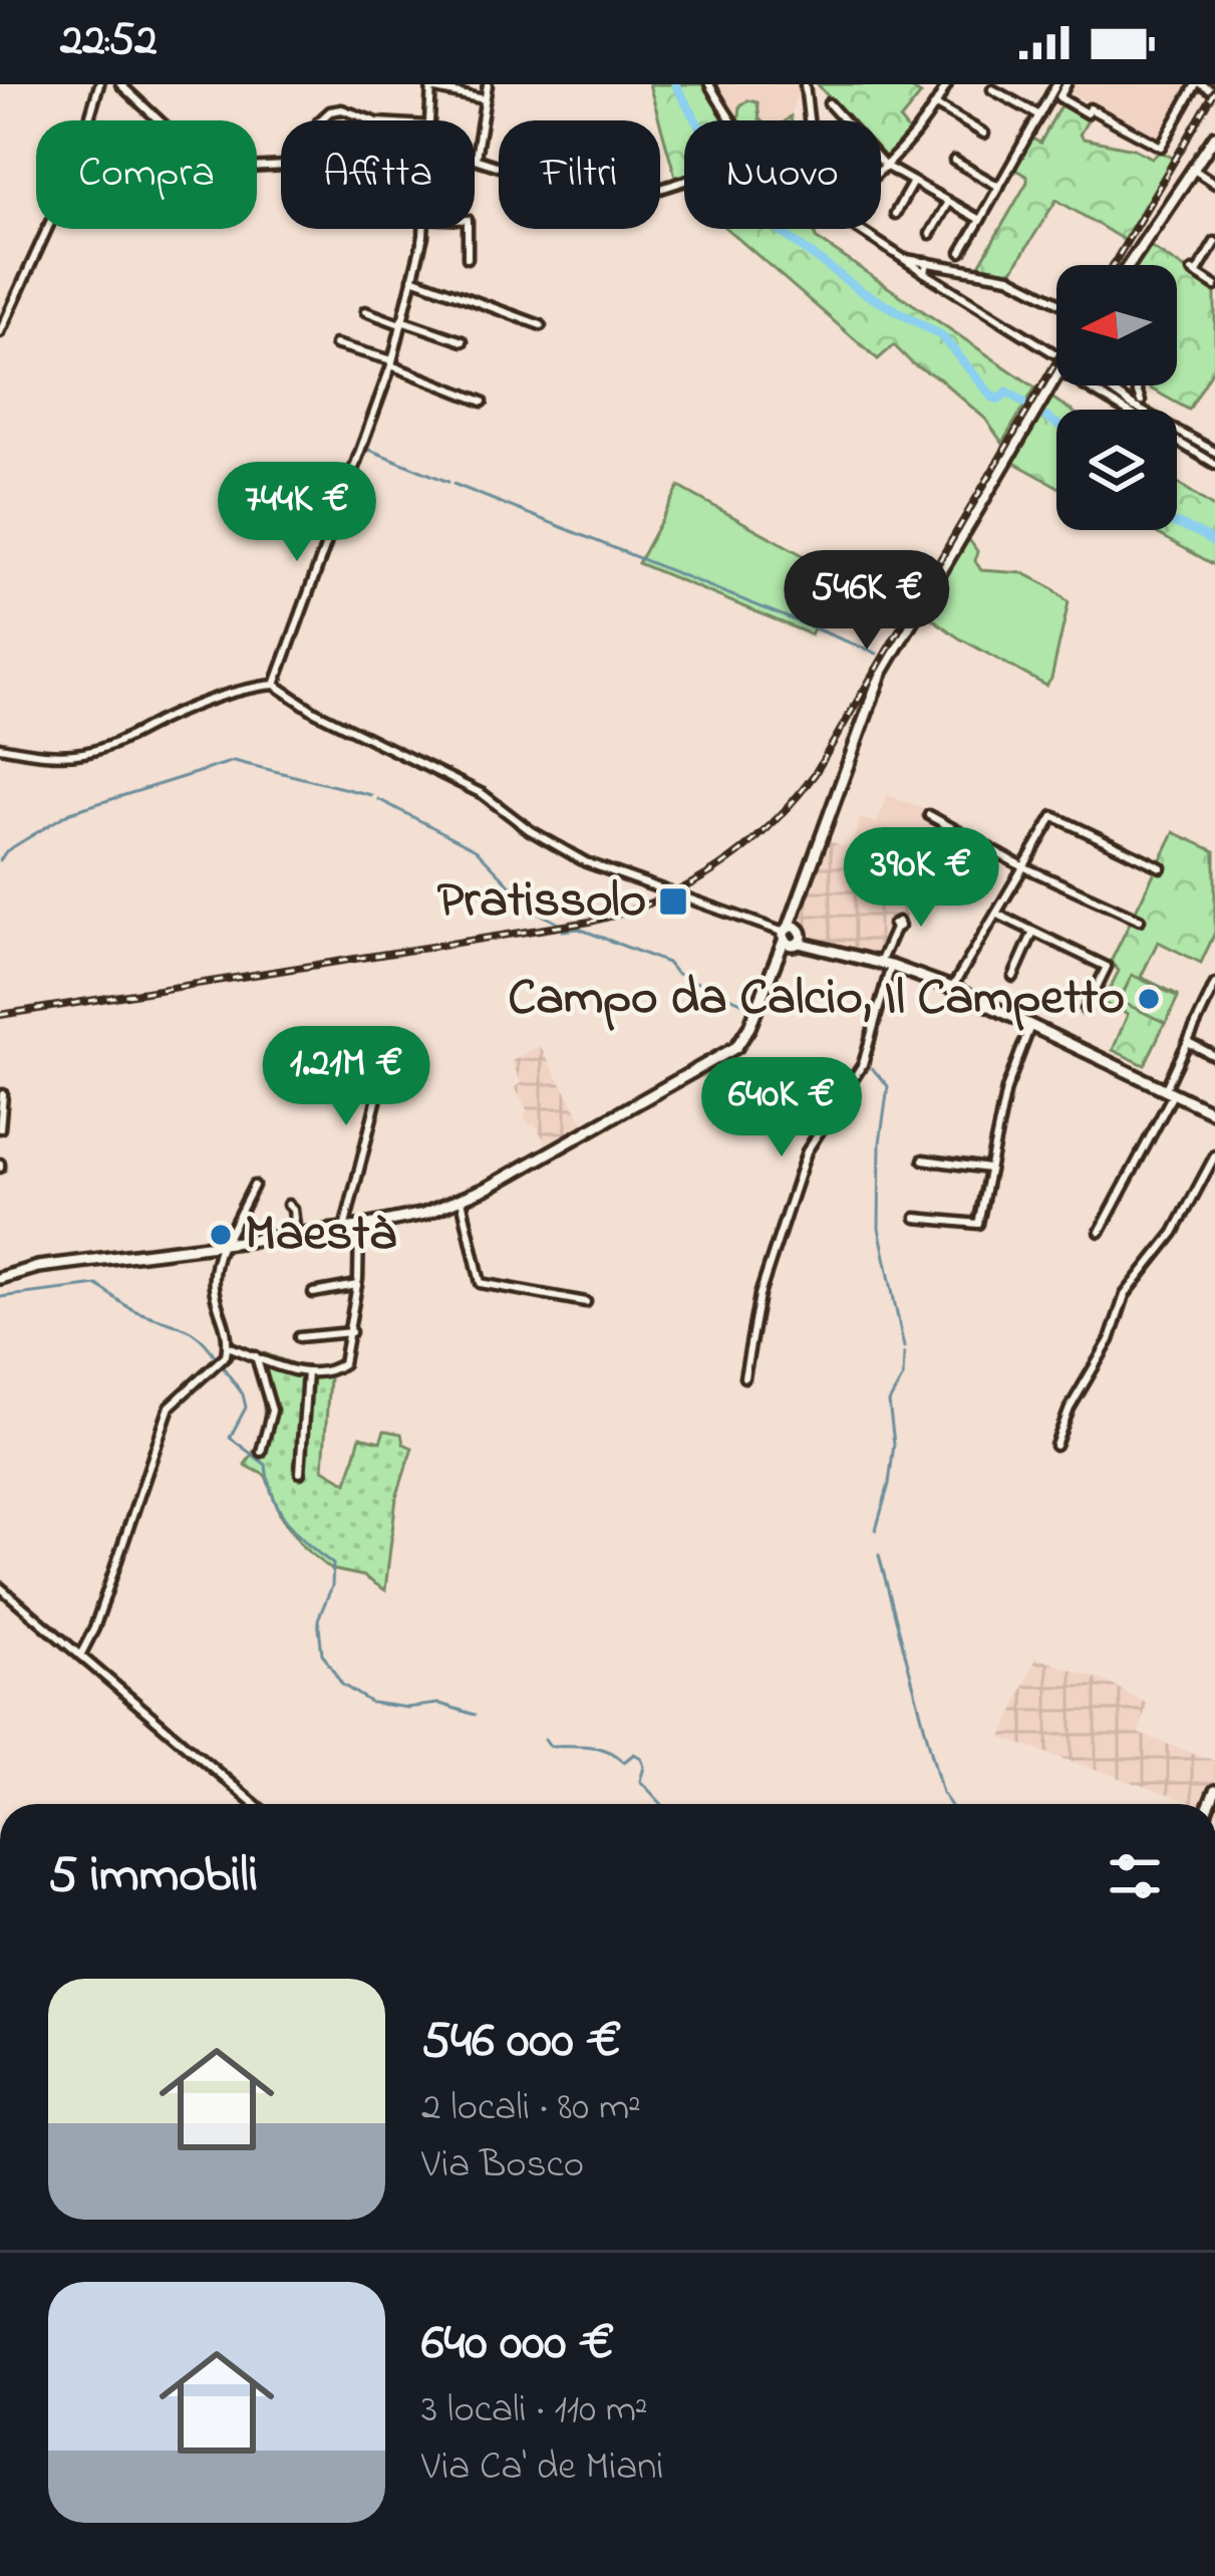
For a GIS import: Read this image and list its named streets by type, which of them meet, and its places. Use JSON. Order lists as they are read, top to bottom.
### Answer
{
  "places": {
    "transit": ["Pratissolo"],
    "other": ["Campo da Calcio, Il Campetto", "Maestà"]
  },
  "north": "left",
  "page": {
    "status": "22:52",
    "chip": [
      "Compra",
      "Affitta",
      "Filtri",
      "Nuovo"
    ],
    "price": [
      "744K €",
      "546K €",
      "390K €",
      "1.21M €",
      "640K €"
    ],
    "heading": "5 immobili",
    "list": [
      {
        "name": "546 000 €",
        "note": "2 locali · 80 m² · Via Bosco"
      },
      {
        "name": "640 000 €",
        "note": "3 locali · 110 m² · Via Ca' de Miani"
      }
    ]
  }
}
